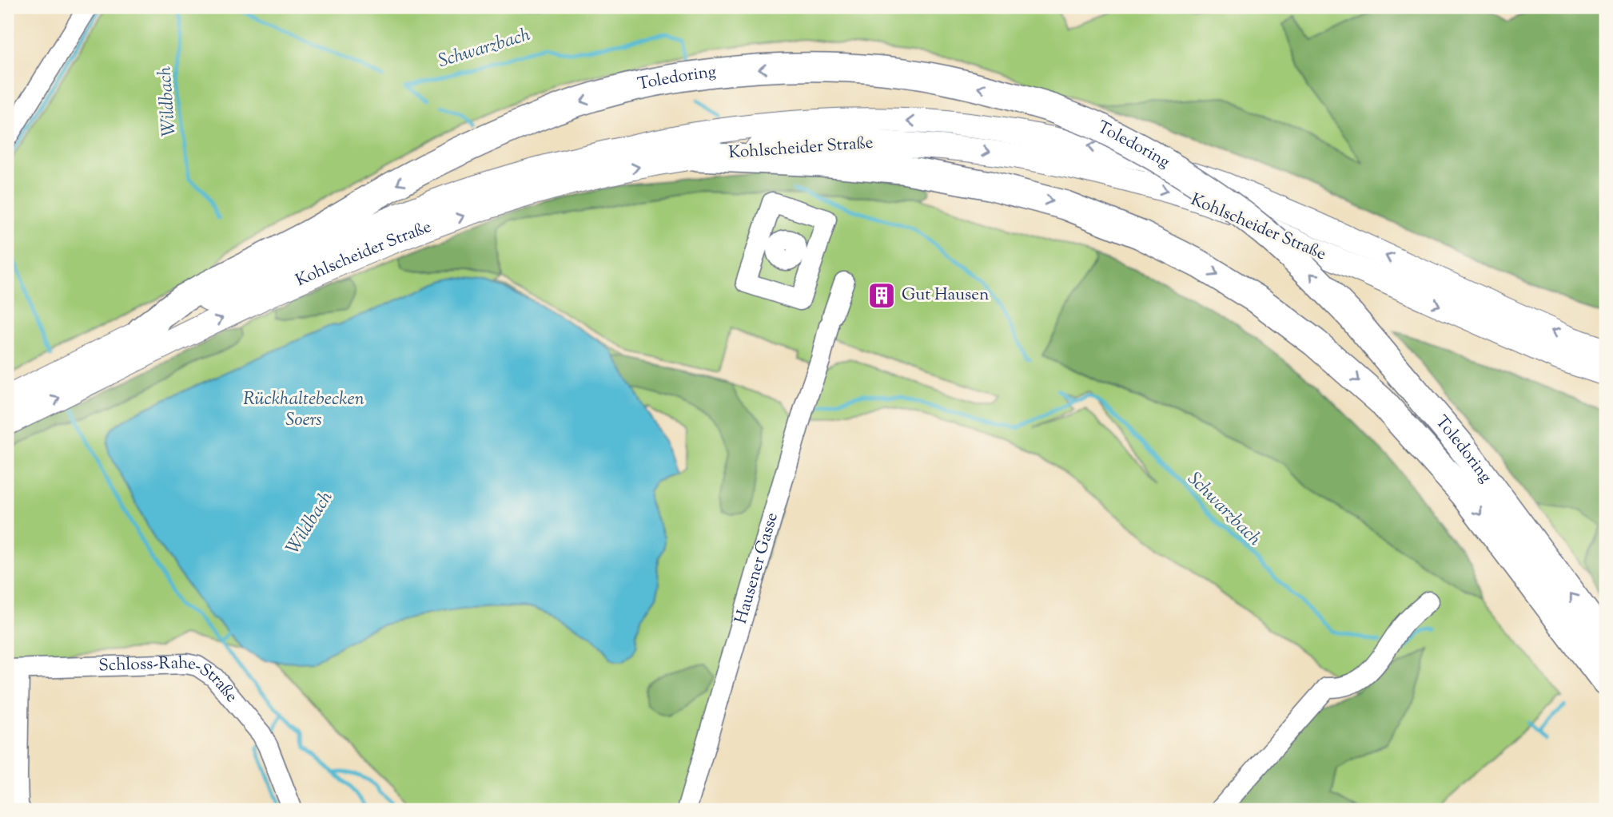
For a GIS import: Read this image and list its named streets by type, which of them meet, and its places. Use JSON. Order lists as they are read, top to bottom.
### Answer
{
  "streets": {
    "highway": ["Toledoring"],
    "main road": ["Kohlscheider Straße"],
    "street": ["Hausener Gasse", "Schloss-Rahe-Straße"]
  },
  "crossings": [
    ["Toledoring", "Kohlscheider Straße"]
  ],
  "water": ["Schwarzbach", "Wildbach", "Rückhaltebecken Soers"],
  "places": {
    "building": ["Gut Hausen"]
  }
}
